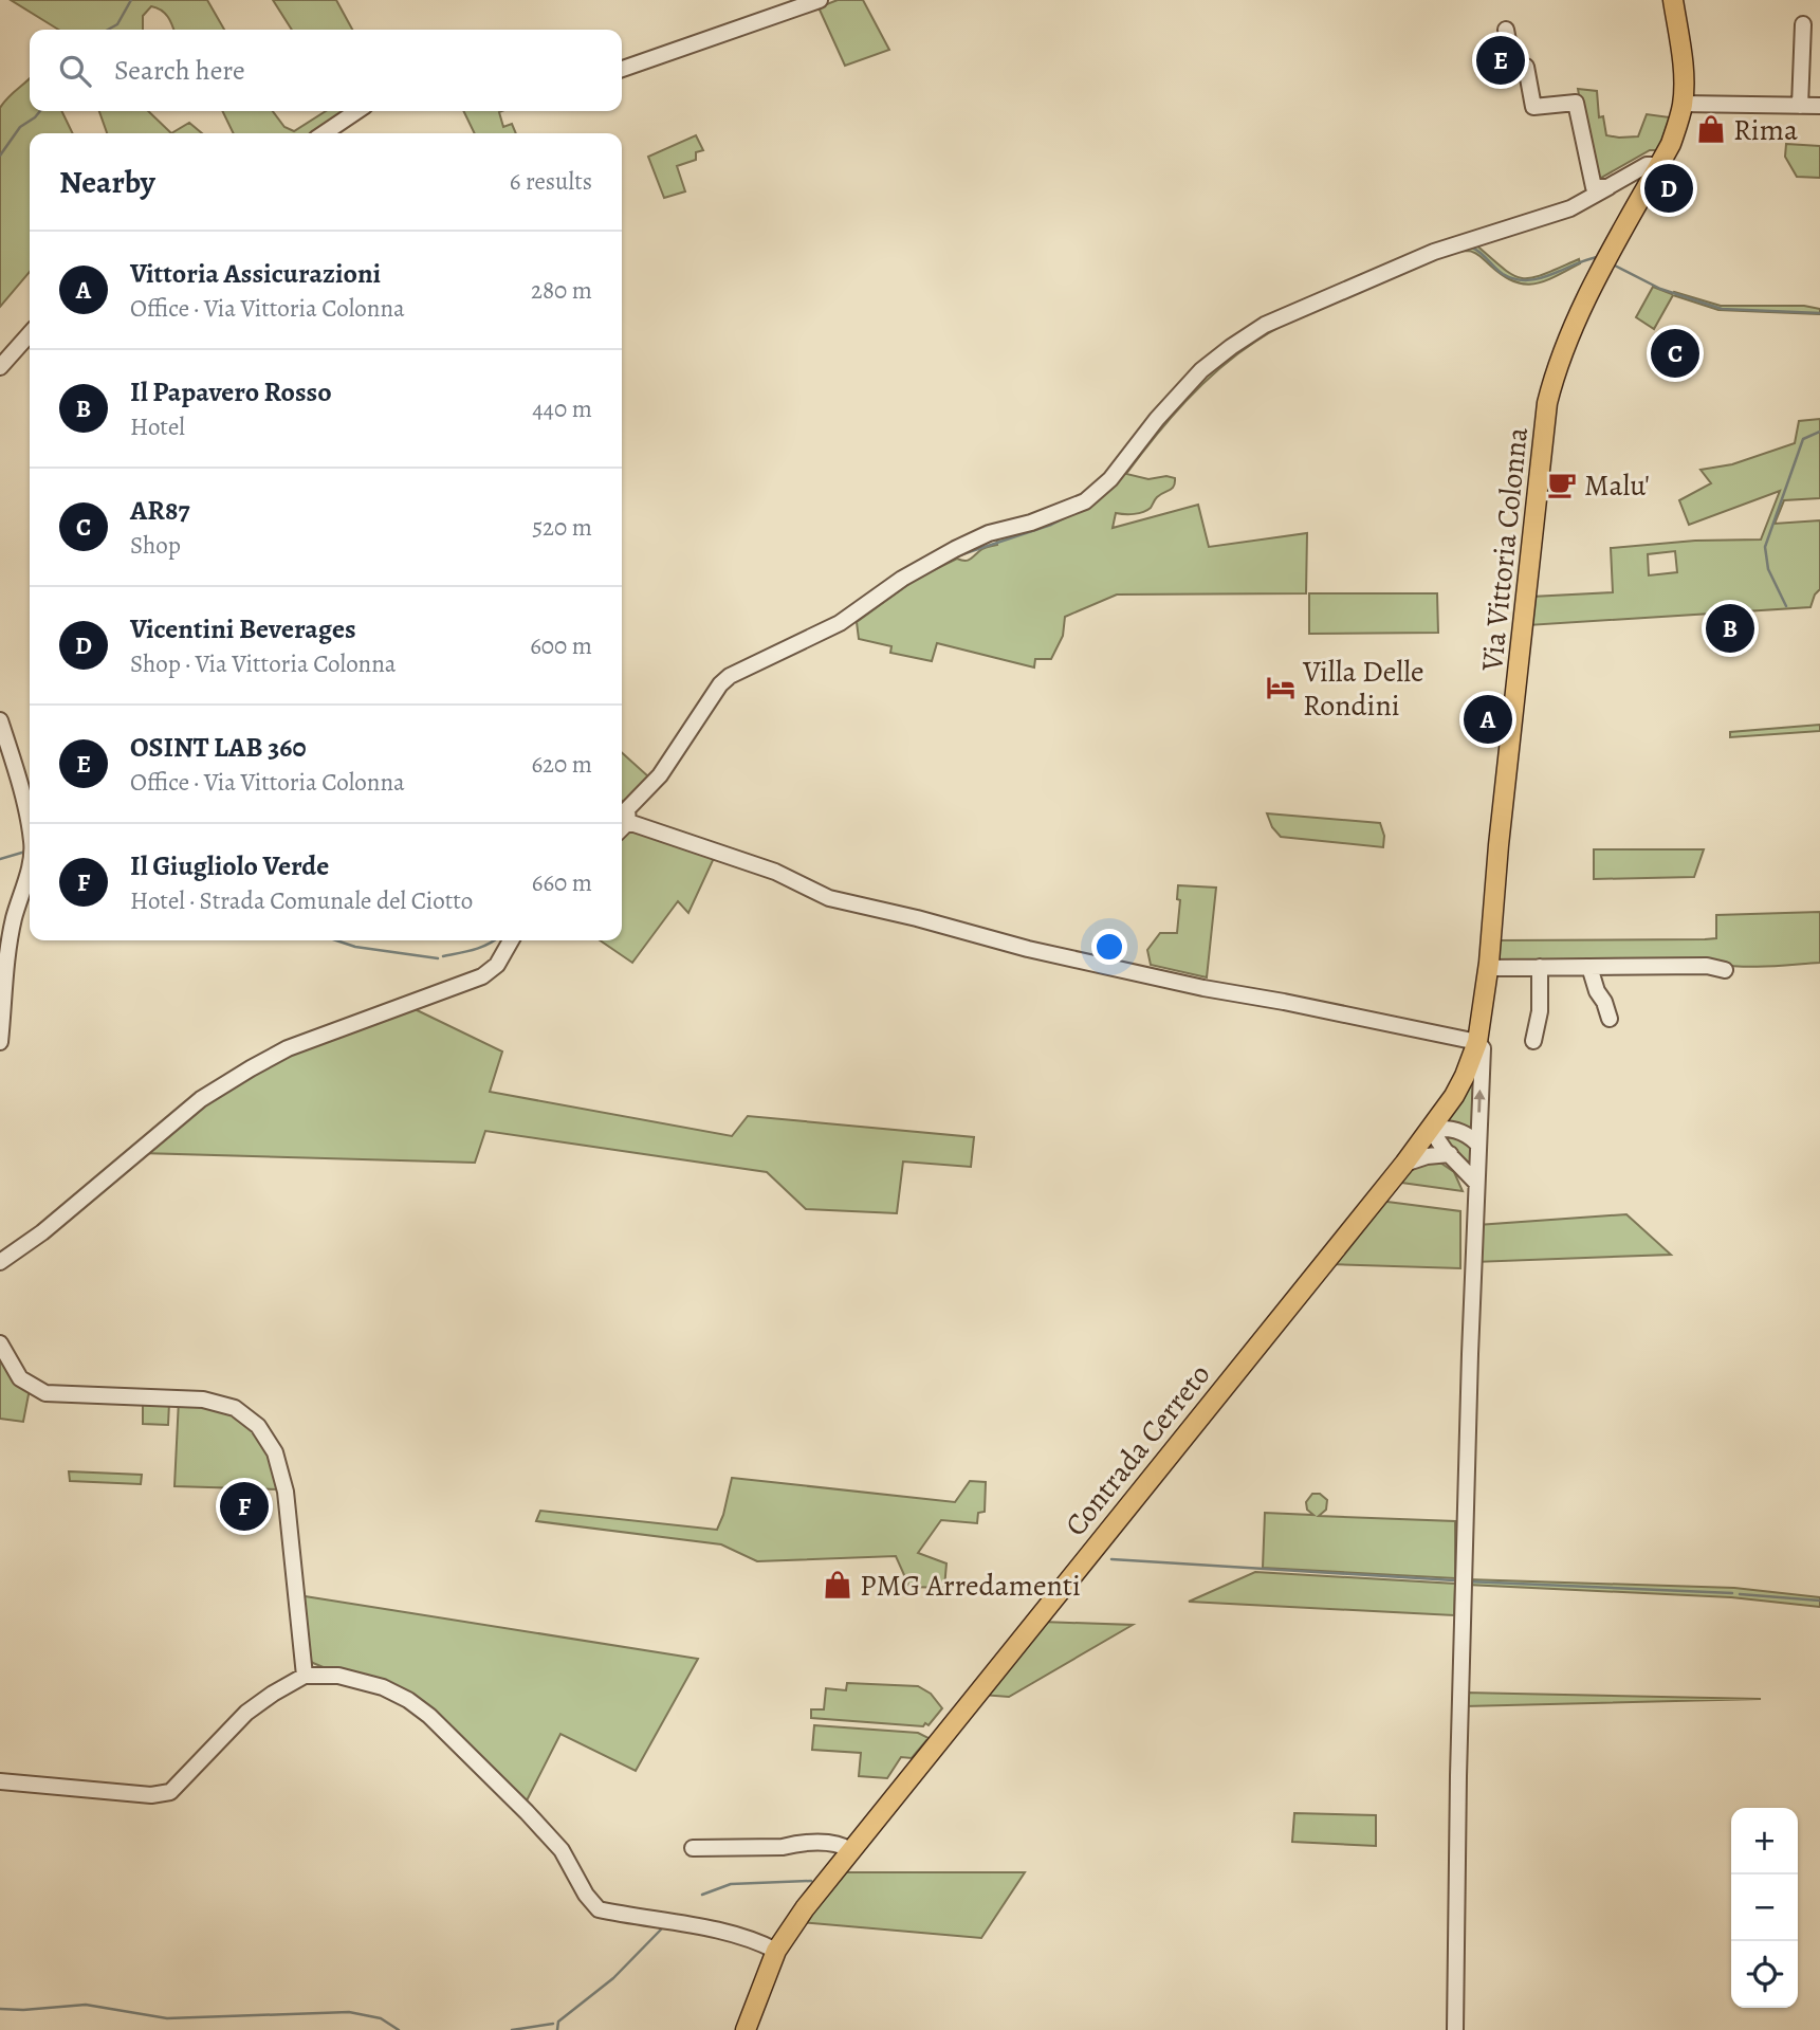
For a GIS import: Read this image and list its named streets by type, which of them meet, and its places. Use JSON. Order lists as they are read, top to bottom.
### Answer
{
  "streets": {
    "main road": ["Via Vittoria Colonna", "Contrada Cerreto"]
  },
  "crossings": [
    ["Via Vittoria Colonna", "Contrada Cerreto"]
  ],
  "places": {
    "shop": ["Rima", "PMG Arredamenti"],
    "cafe": ["Malu'"],
    "hotel": ["Villa Delle Rondini"]
  },
  "page": {
    "search": "Search here",
    "pins": [
      "E",
      "D",
      "C",
      "B",
      "A",
      "F"
    ],
    "heading": ["Nearby", "6 results"],
    "list": [
      {
        "mark": "A",
        "name": "Vittoria Assicurazioni",
        "note": "Office · Via Vittoria Colonna",
        "value": "280 m"
      },
      {
        "mark": "B",
        "name": "Il Papavero Rosso",
        "note": "Hotel",
        "value": "440 m"
      },
      {
        "mark": "C",
        "name": "AR87",
        "note": "Shop",
        "value": "520 m"
      },
      {
        "mark": "D",
        "name": "Vicentini Beverages",
        "note": "Shop · Via Vittoria Colonna",
        "value": "600 m"
      },
      {
        "mark": "E",
        "name": "OSINT LAB 360",
        "note": "Office · Via Vittoria Colonna",
        "value": "620 m"
      },
      {
        "mark": "F",
        "name": "Il Giugliolo Verde",
        "note": "Hotel · Strada Comunale del Ciotto",
        "value": "660 m"
      }
    ],
    "map_buttons": ["+", "−"]
  }
}
